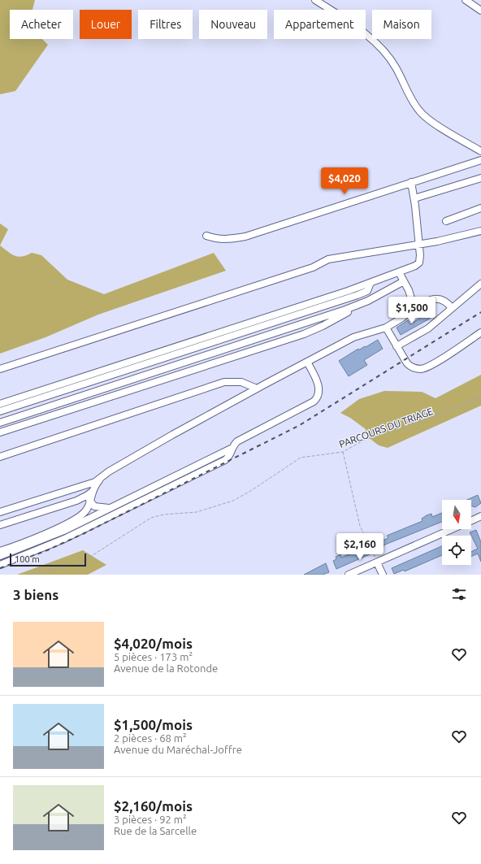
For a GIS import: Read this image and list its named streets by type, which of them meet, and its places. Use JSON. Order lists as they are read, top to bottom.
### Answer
{
  "streets": {
    "path": ["PARCOURS DU TRIAGE"]
  },
  "scale_bar": "100 m",
  "north": "bottom",
  "page": {
    "chip": [
      "Acheter",
      "Louer",
      "Filtres",
      "Nouveau",
      "Appartement",
      "Maison"
    ],
    "price": ["$4,020", "$1,500", "$2,160"],
    "scale": "100 m",
    "heading": "3 biens",
    "list": [
      {
        "name": "$4,020/mois",
        "note": "5 pièces · 173 m² · Avenue de la Rotonde"
      },
      {
        "name": "$1,500/mois",
        "note": "2 pièces · 68 m² · Avenue du Maréchal-Joffre"
      },
      {
        "name": "$2,160/mois",
        "note": "3 pièces · 92 m² · Rue de la Sarcelle"
      }
    ]
  }
}
